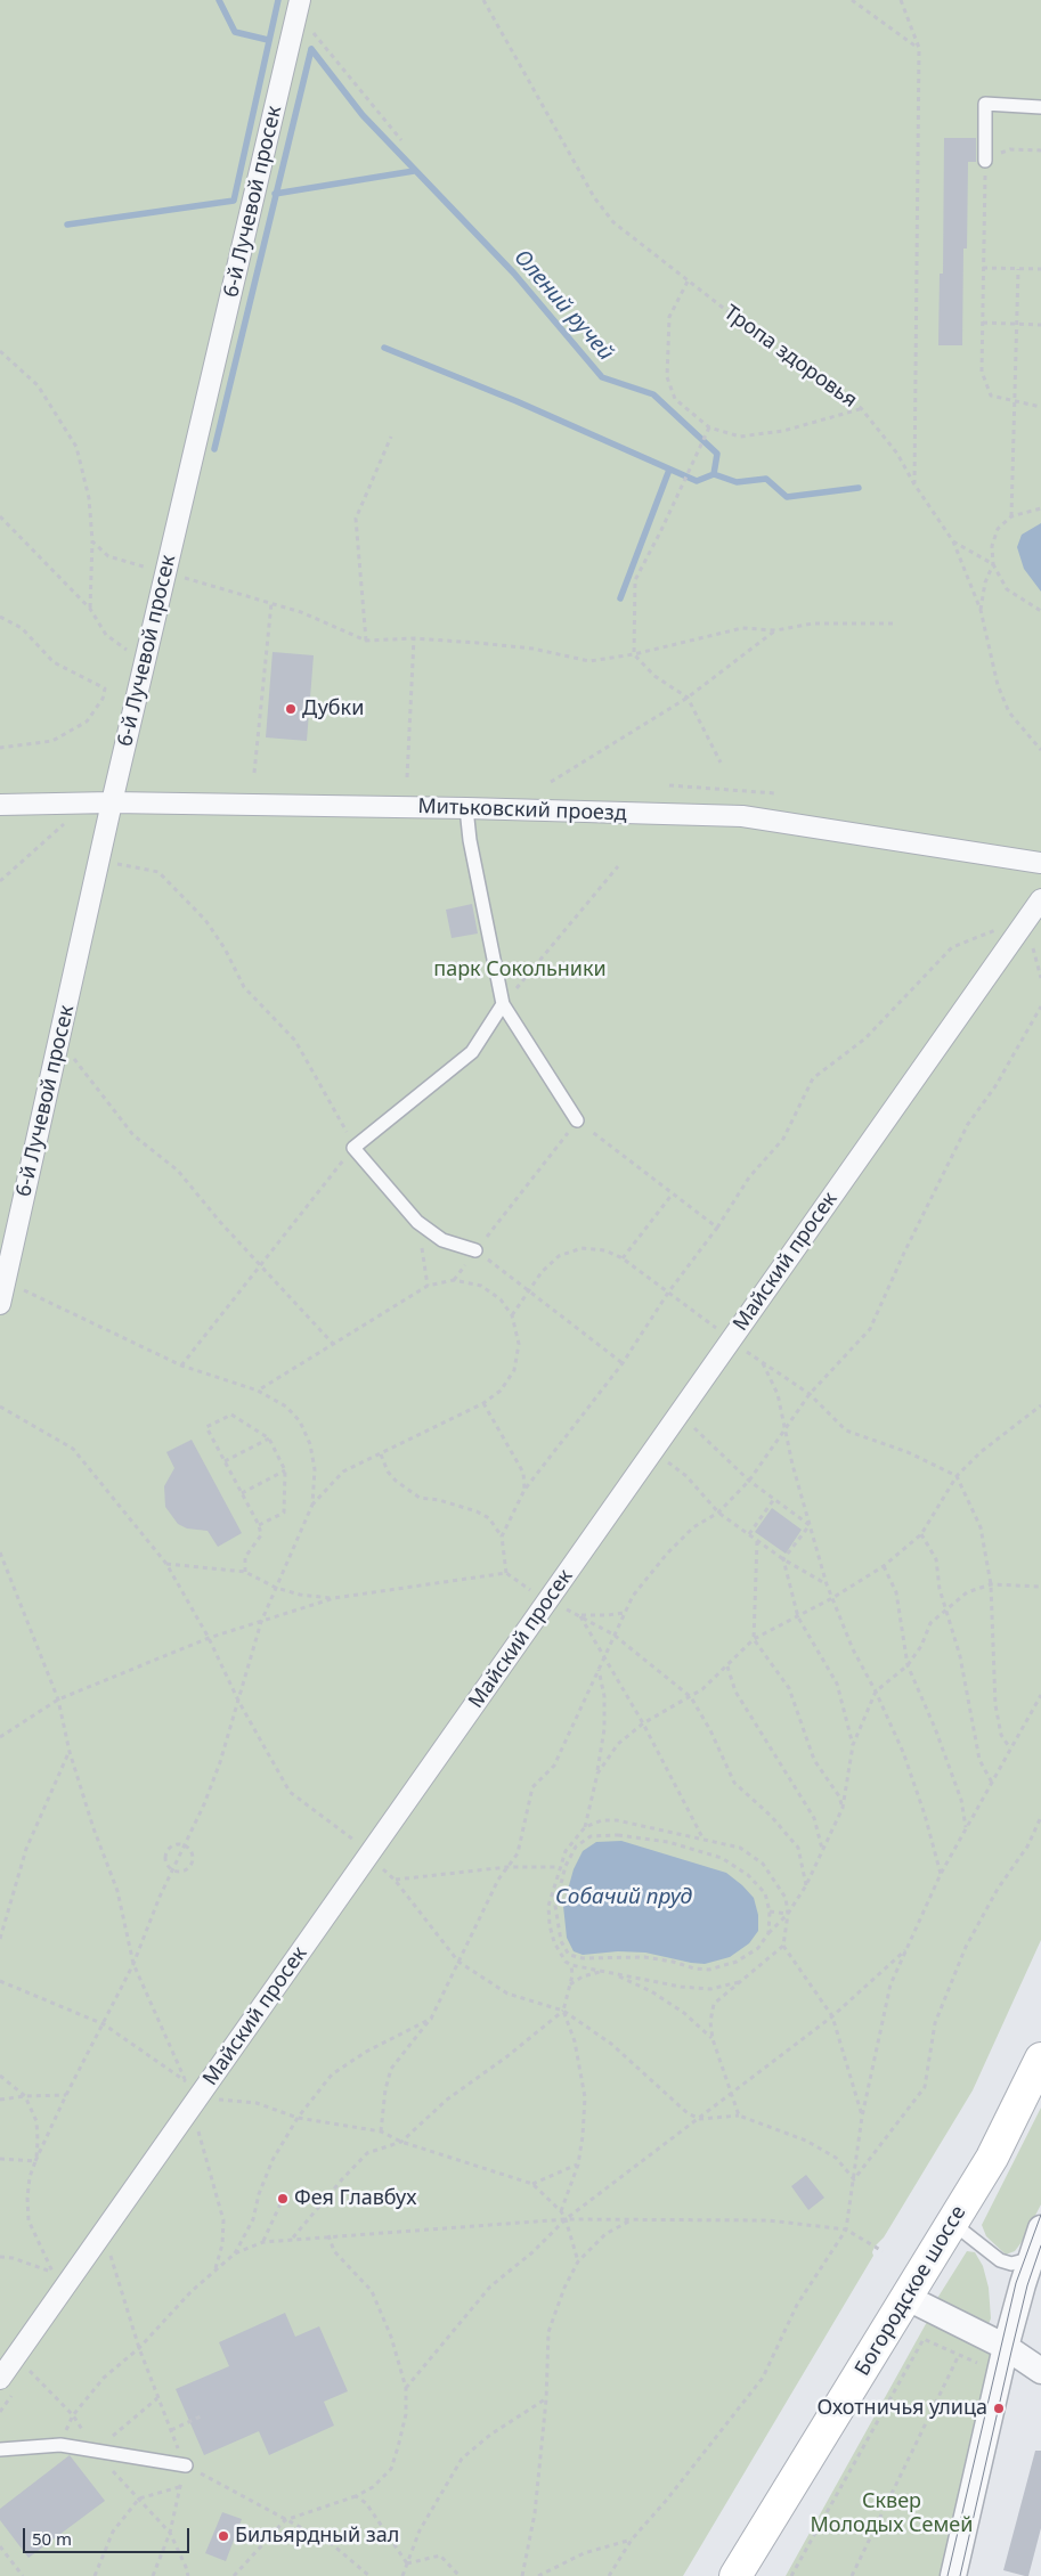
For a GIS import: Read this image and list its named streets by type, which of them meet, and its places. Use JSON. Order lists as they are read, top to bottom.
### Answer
{
  "streets": {
    "main road": ["Богородское шоссе"],
    "street": ["6-й Лучевой просек", "Митьковский проезд", "Майский просек"],
    "path": ["Тропа здоровья"]
  },
  "crossings": [
    ["6-й Лучевой просек", "Митьковский проезд"]
  ],
  "water": ["Олений ручей", "Собачий пруд"],
  "parks": ["парк Сокольники", "Сквер Молодых Семей"],
  "places": [
    "Дубки",
    "Фея Главбух",
    "Охотничья улица",
    "Бильярдный зал"
  ],
  "scale_bar": "50 m"
}
